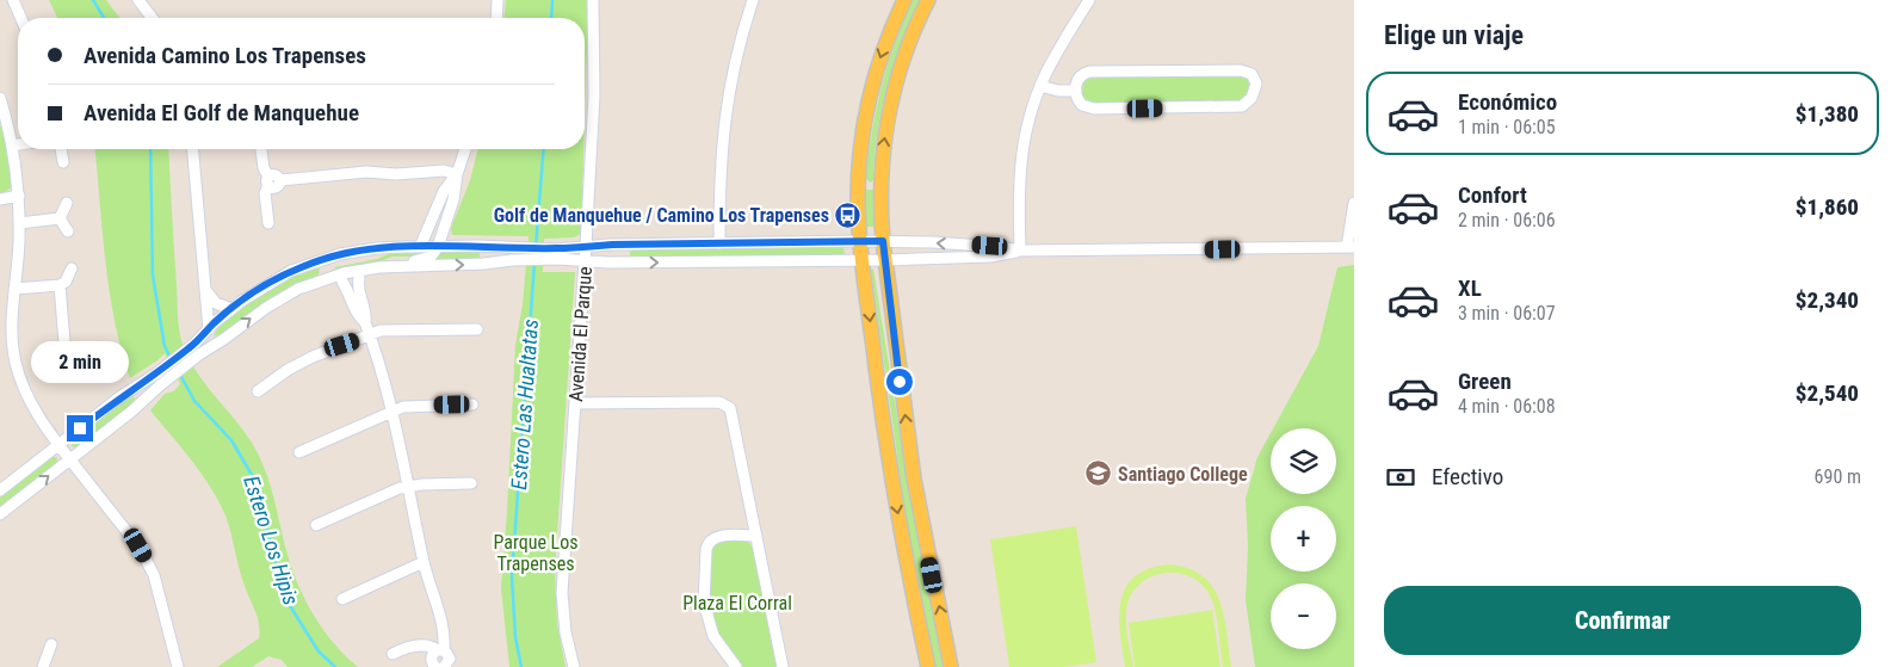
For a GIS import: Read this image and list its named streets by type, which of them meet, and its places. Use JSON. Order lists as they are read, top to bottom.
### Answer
{
  "streets": {
    "street": ["Avenida El Parque"]
  },
  "water": ["Estero Las Hualtatas", "Estero Los Hipis"],
  "parks": ["Parque Los Trapenses", "Plaza El Corral"],
  "places": {
    "bus stop": ["Golf de Manquehue / Camino Los Trapenses"],
    "school or university": ["Santiago College"]
  },
  "page": {
    "heading": "Elige un viaje",
    "banner": ["Avenida Camino Los Trapenses", "Avenida El Golf de Manquehue"],
    "list": [
      {
        "name": "Económico",
        "note": "1 min · 06:05",
        "value": "$1,380"
      },
      {
        "name": "Confort",
        "note": "2 min · 06:06",
        "value": "$1,860"
      },
      {
        "name": "XL",
        "note": "3 min · 06:07",
        "value": "$2,340"
      },
      {
        "name": "Green",
        "note": "4 min · 06:08",
        "value": "$2,540"
      }
    ],
    "bubble": "2 min",
    "map_buttons": ["+", "−"],
    "pay": ["Efectivo", "690 m"],
    "buttons": "Confirmar"
  }
}
